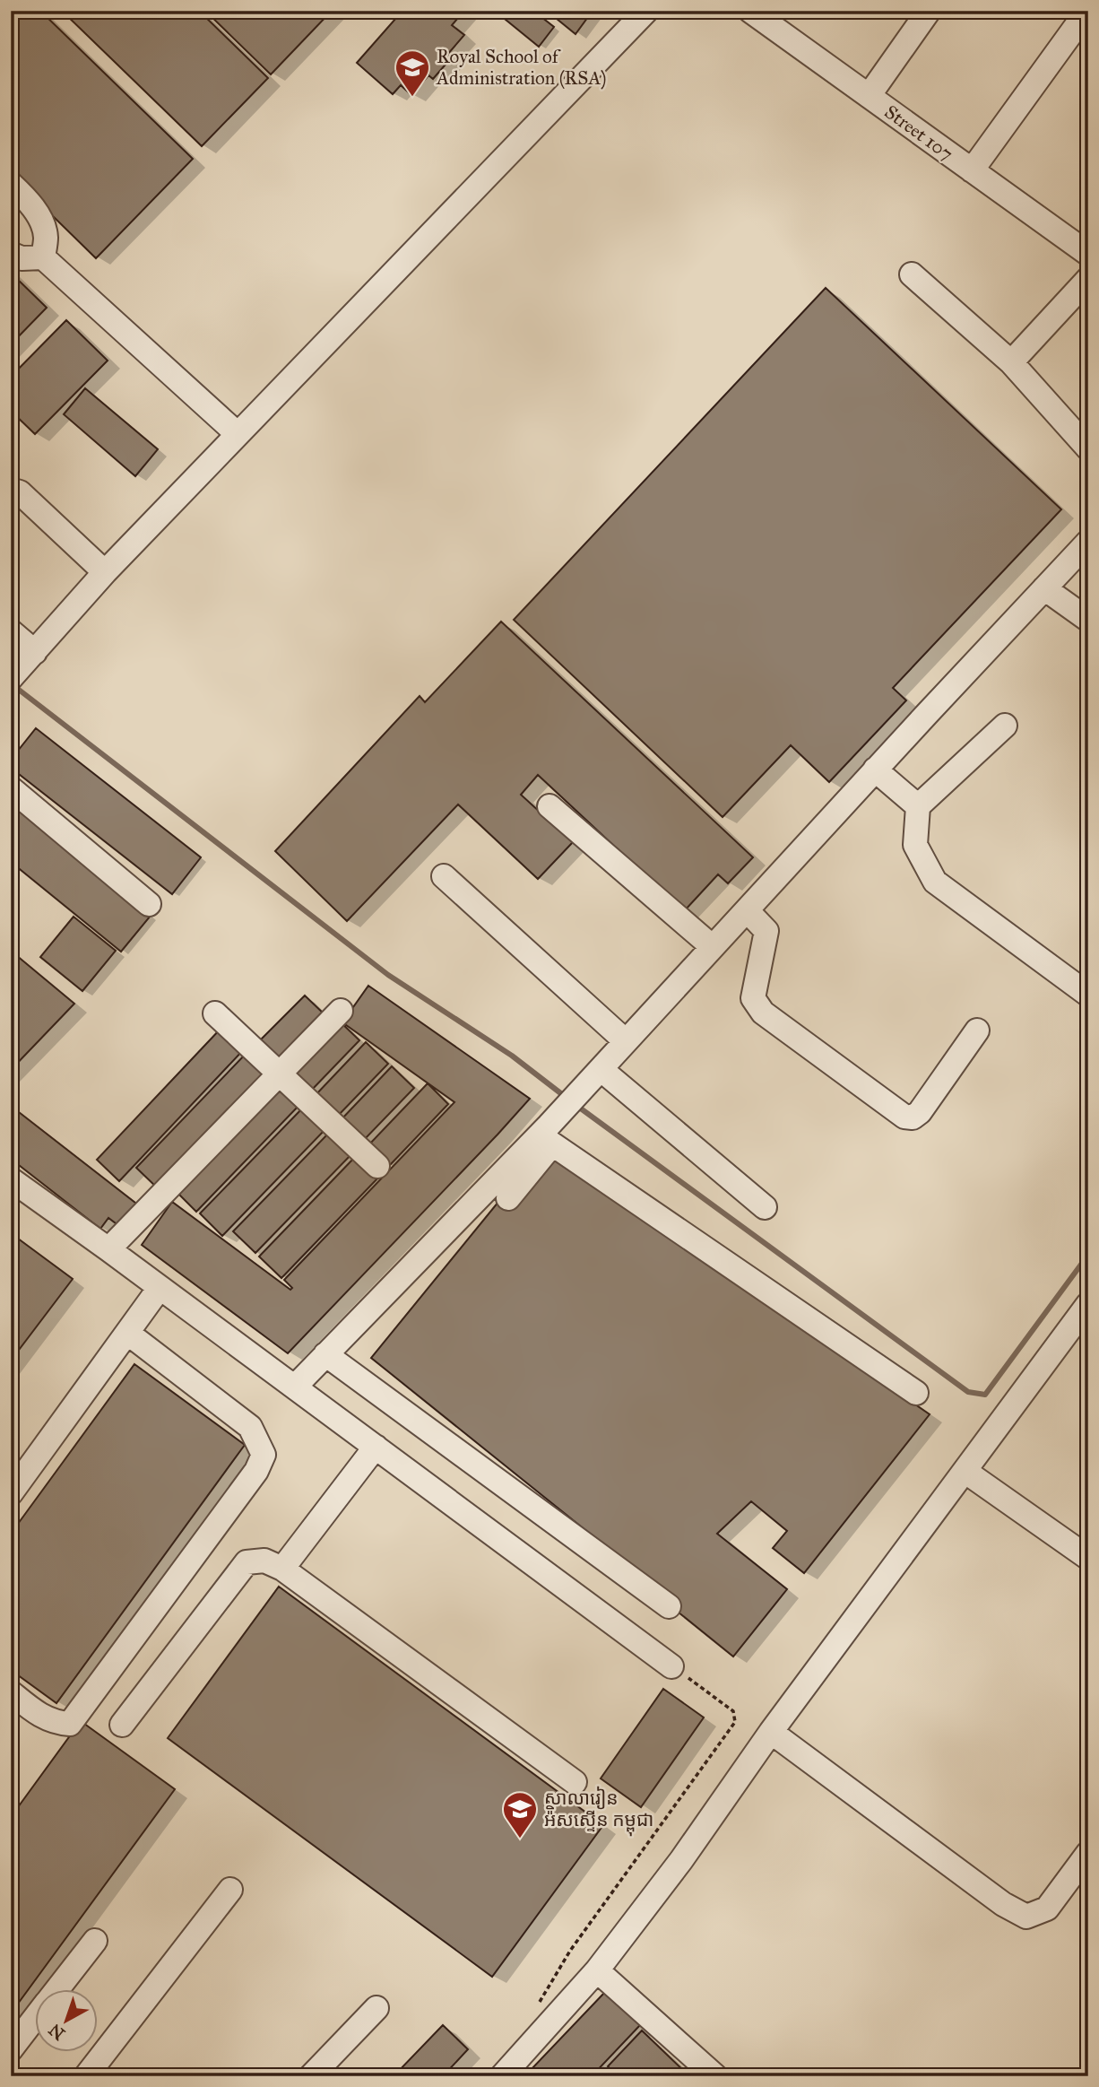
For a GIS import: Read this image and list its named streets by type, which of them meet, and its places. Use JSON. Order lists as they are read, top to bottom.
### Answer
{
  "streets": {
    "street": ["Street 107"]
  },
  "places": {
    "school or university": ["Royal School of Administration (RSA)", "សាលារៀន អ៉ិសស្ទើន កម្ពុជា"]
  },
  "north": "bottom left"
}
